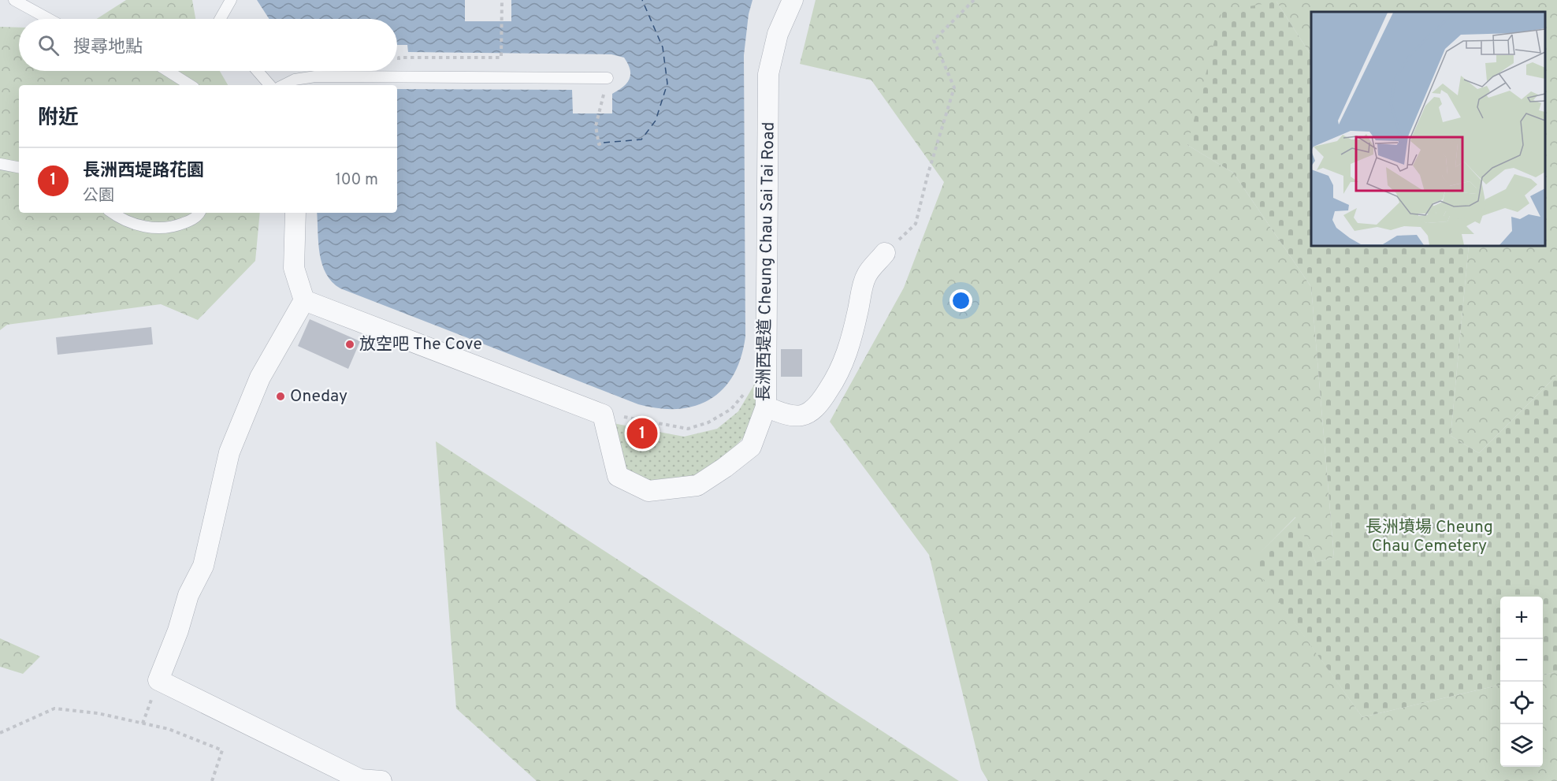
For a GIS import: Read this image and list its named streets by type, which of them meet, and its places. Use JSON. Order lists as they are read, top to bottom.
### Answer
{
  "streets": {
    "street": ["長洲西堤道 Cheung Chau Sai Tai Road"]
  },
  "parks": ["長洲墳場 Cheung Chau Cemetery"],
  "places": ["放空吧 The Cove", "Oneday"],
  "page": {
    "search": "搜尋地點",
    "heading": "附近",
    "list": [
      {
        "mark": "1",
        "name": "長洲西堤路花園",
        "note": "公園",
        "value": "100 m"
      }
    ],
    "pins": "1",
    "map_buttons": ["+", "−"]
  }
}
